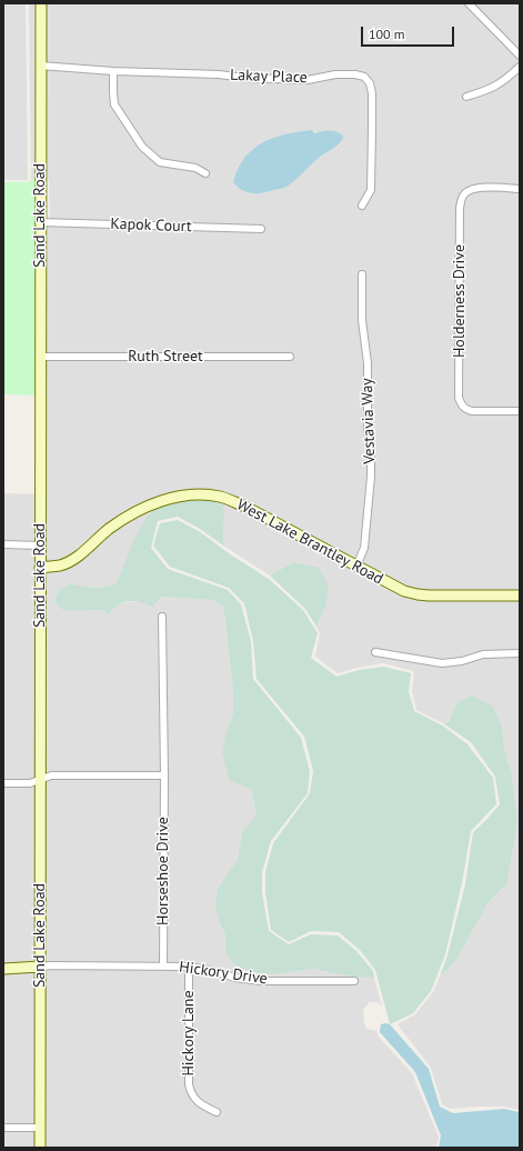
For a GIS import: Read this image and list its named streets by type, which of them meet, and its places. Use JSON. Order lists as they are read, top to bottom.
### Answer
{
  "streets": {
    "street": [
      "Lakay Place",
      "Sand Lake Road",
      "Kapok Court",
      "Holderness Drive",
      "Ruth Street",
      "Vestavia Way",
      "West Lake Brantley Road",
      "Horseshoe Drive",
      "Hickory Drive",
      "Hickory Lane"
    ]
  },
  "crossings": [
    ["Lakay Place", "Sand Lake Road"],
    ["Sand Lake Road", "Kapok Court"],
    ["Sand Lake Road", "Ruth Street"],
    ["Sand Lake Road", "West Lake Brantley Road"],
    ["Sand Lake Road", "Hickory Drive"],
    ["Vestavia Way", "West Lake Brantley Road"],
    ["Horseshoe Drive", "Hickory Drive"],
    ["Hickory Drive", "Hickory Lane"]
  ],
  "scale_bar": "100 m"
}
